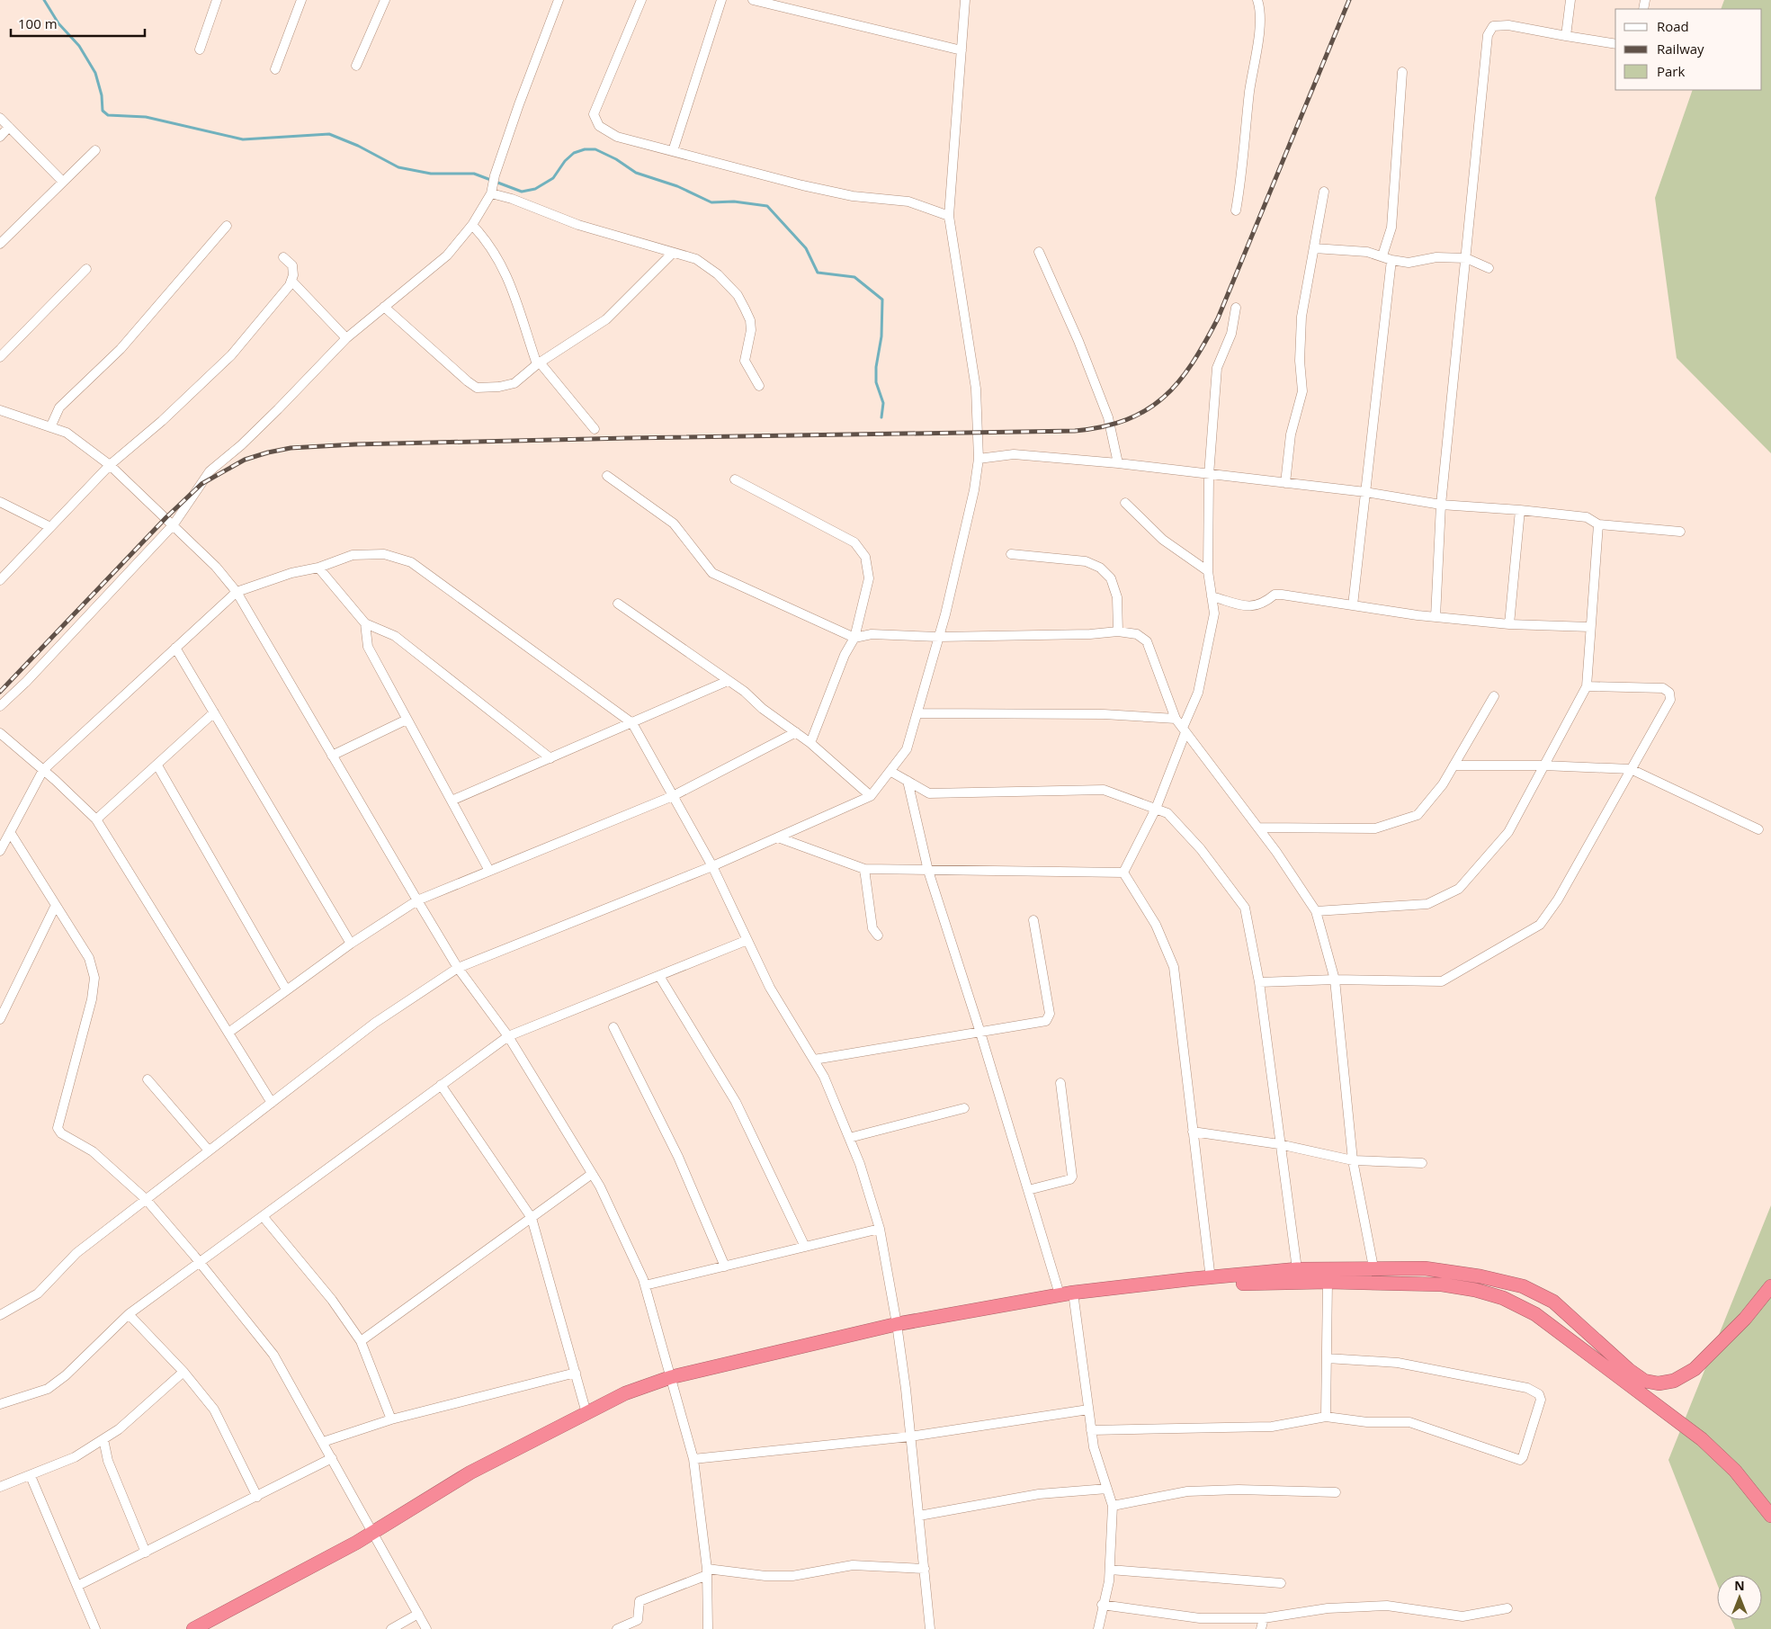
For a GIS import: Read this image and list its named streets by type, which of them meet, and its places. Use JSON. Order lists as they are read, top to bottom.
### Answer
{
  "legend": ["Road", "Railway", "Park"],
  "scale_bar": "100 m",
  "north": "top"
}
